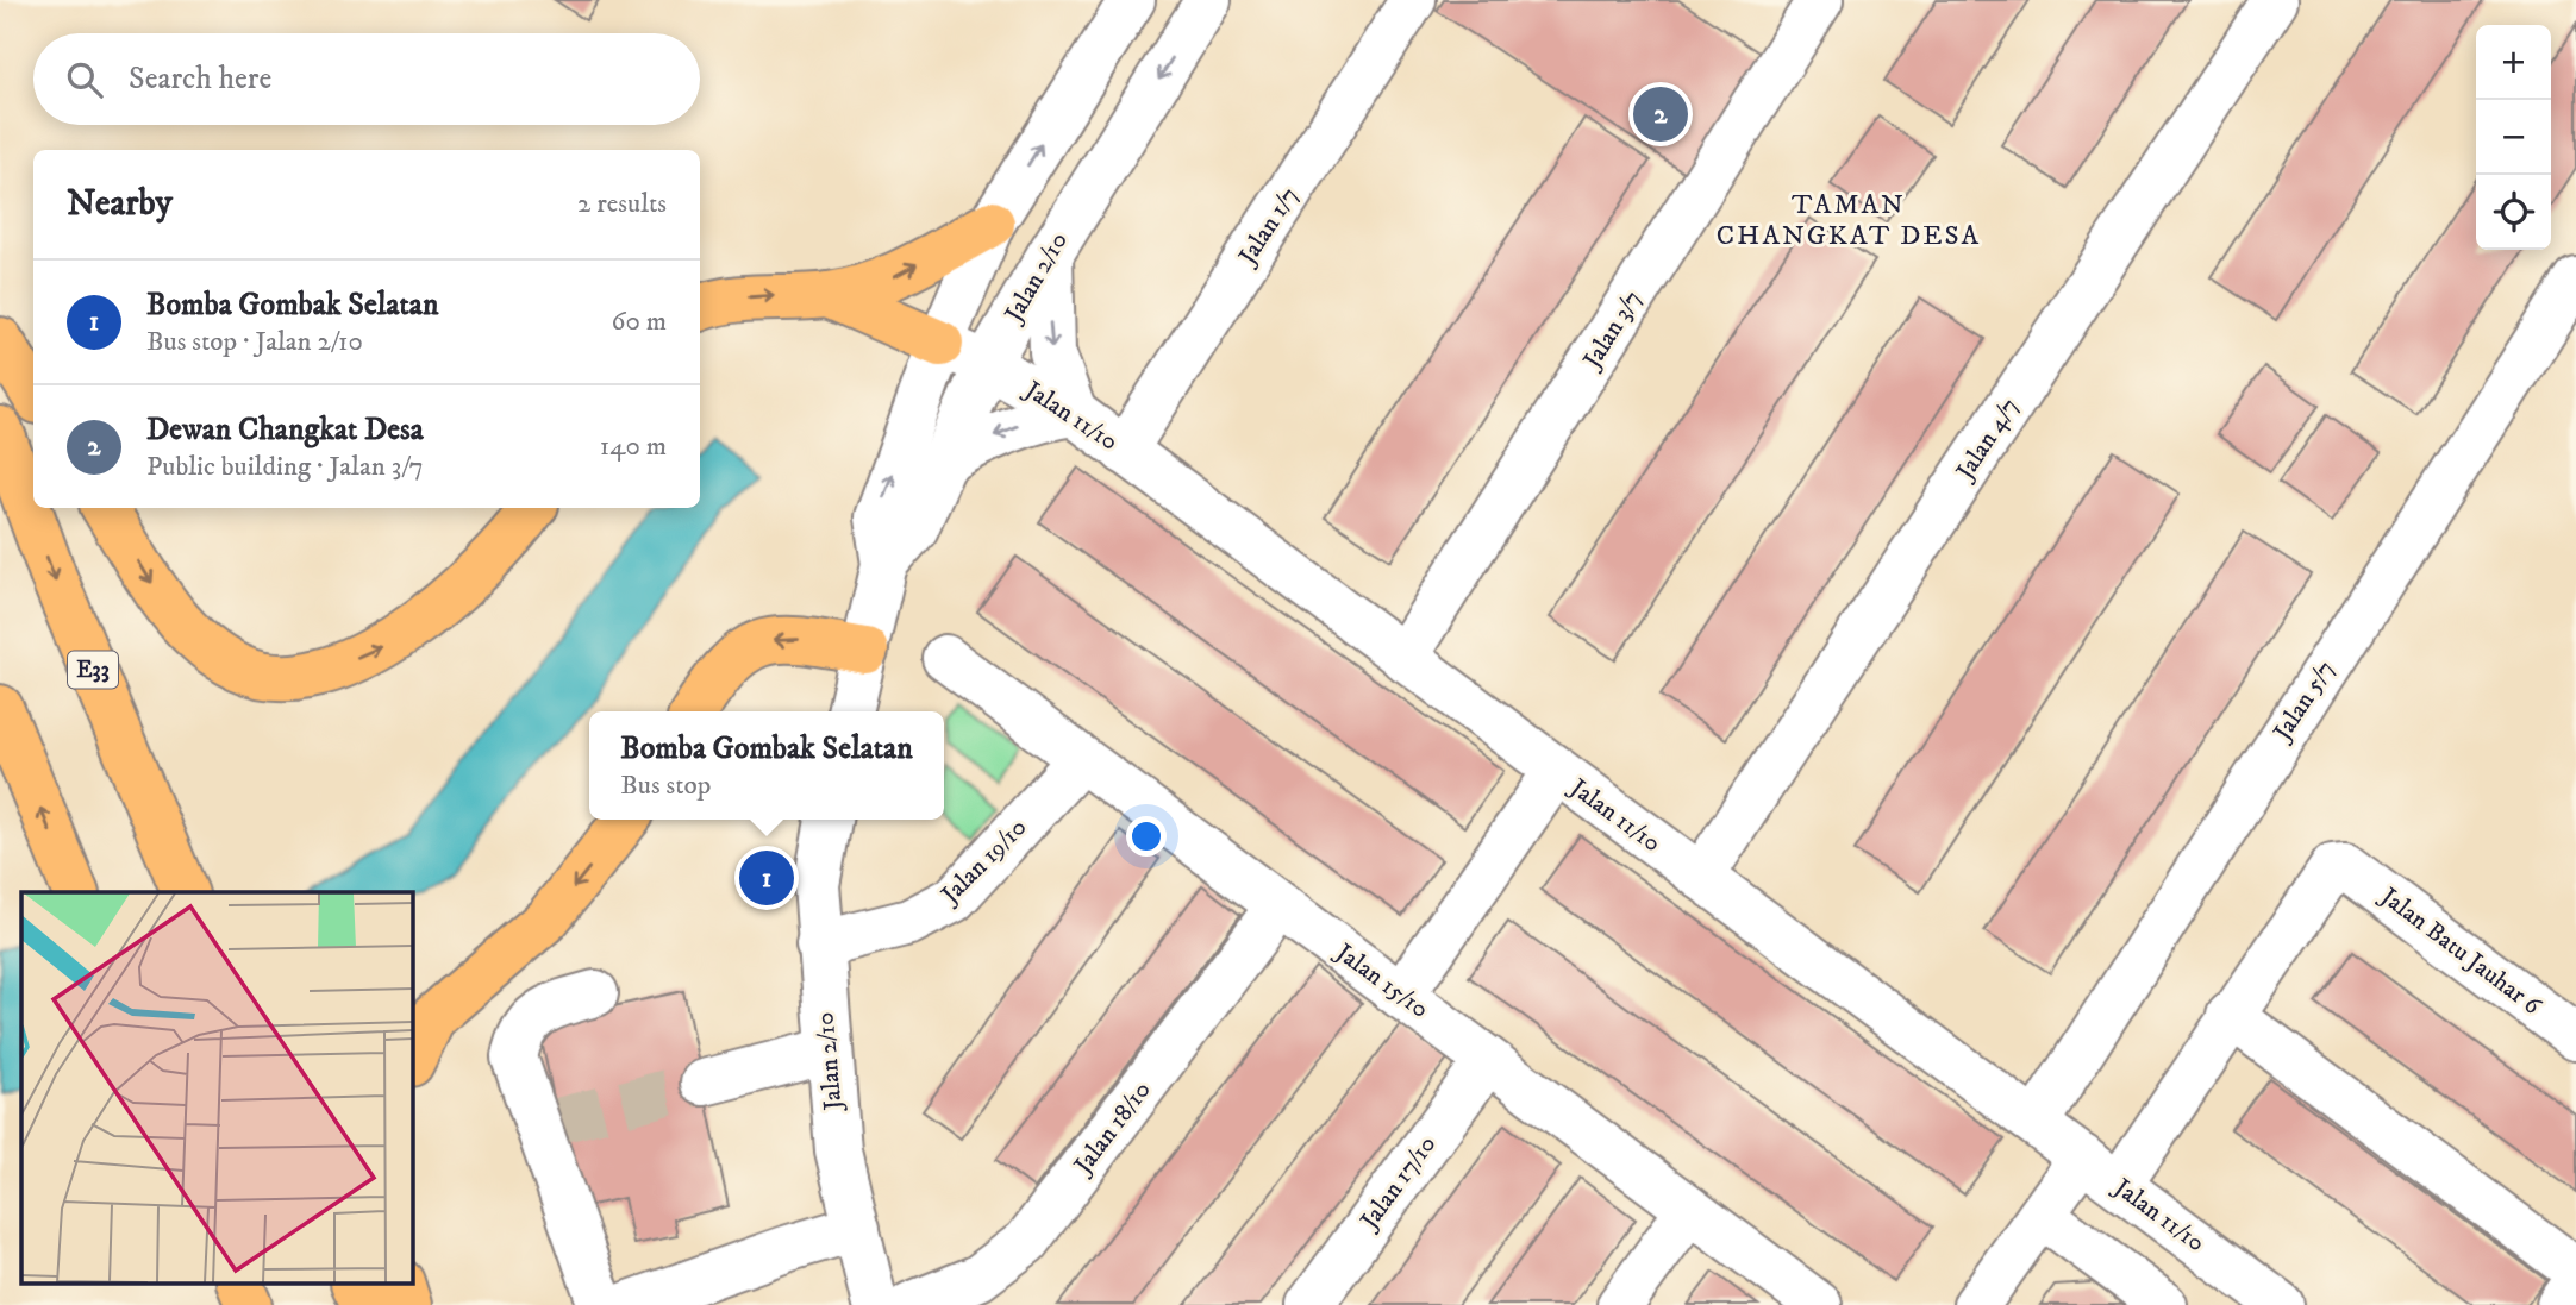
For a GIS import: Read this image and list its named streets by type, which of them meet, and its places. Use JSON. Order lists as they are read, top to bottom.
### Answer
{
  "streets": {
    "highway": ["E33"],
    "street": [
      "Jalan 1/7",
      "Jalan 2/10",
      "Jalan 3/7",
      "Jalan 11/10",
      "Jalan 4/7",
      "Jalan 5/7",
      "Jalan 19/10",
      "Jalan Batu Jauhar 6",
      "Jalan 15/10",
      "Jalan 18/10",
      "Jalan 17/10"
    ]
  },
  "crossings": [
    ["Jalan 1/7", "Jalan 11/10"],
    ["Jalan 2/10", "Jalan 11/10"],
    ["Jalan 2/10", "Jalan 19/10"],
    ["Jalan 3/7", "Jalan 11/10"],
    ["Jalan 11/10", "Jalan 4/7"],
    ["Jalan 11/10", "Jalan 5/7"],
    ["Jalan 19/10", "Jalan 15/10"],
    ["Jalan 15/10", "Jalan 18/10"],
    ["Jalan 15/10", "Jalan 17/10"]
  ],
  "districts": ["TAMAN CHANGKAT DESA"],
  "page": {
    "map_buttons": ["+", "−"],
    "search": "Search here",
    "pins": ["2", "1"],
    "heading": ["Nearby", "2 results"],
    "list": [
      {
        "mark": "1",
        "name": "Bomba Gombak Selatan",
        "note": "Bus stop · Jalan 2/10",
        "value": "60 m"
      },
      {
        "mark": "2",
        "name": "Dewan Changkat Desa",
        "note": "Public building · Jalan 3/7",
        "value": "140 m"
      }
    ],
    "popup": ["Bomba Gombak Selatan", "Bus stop"]
  }
}
